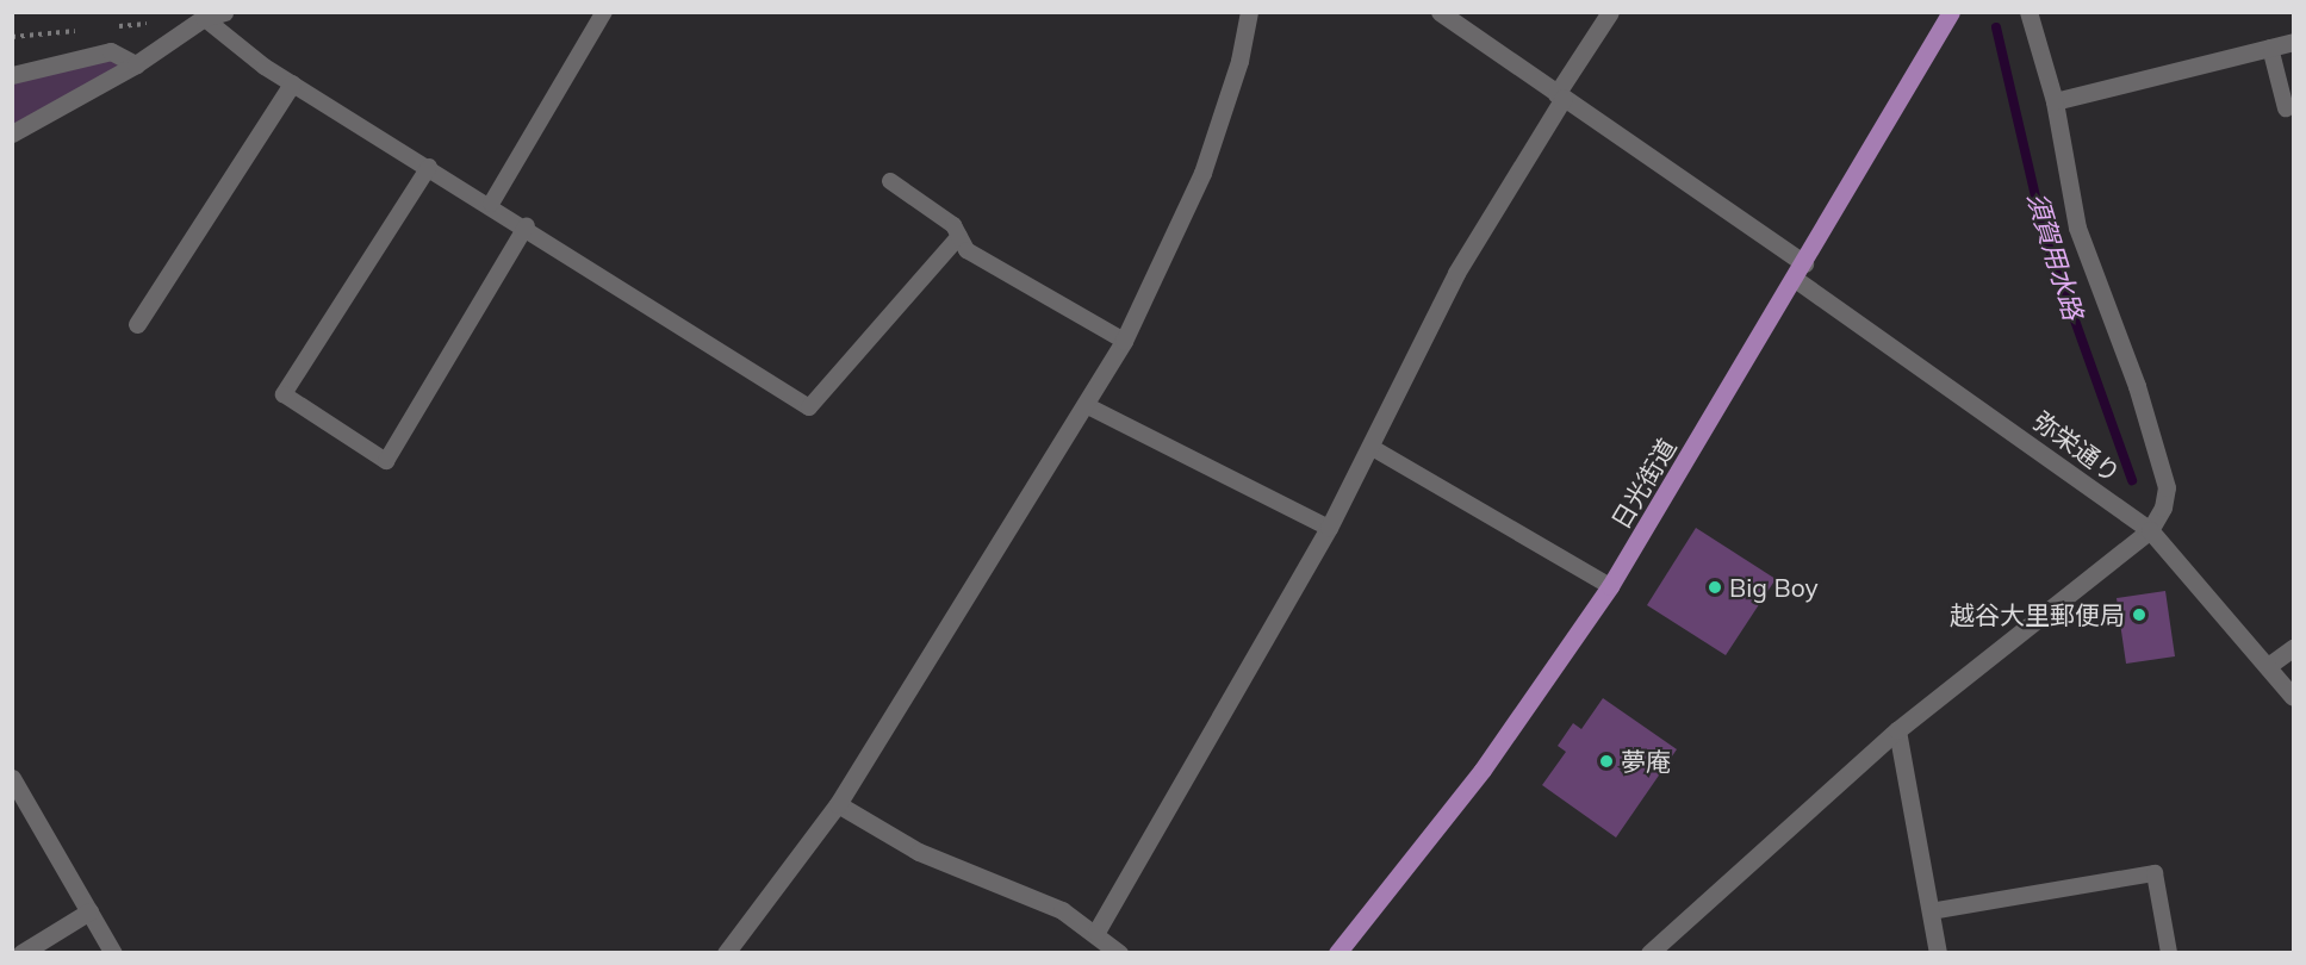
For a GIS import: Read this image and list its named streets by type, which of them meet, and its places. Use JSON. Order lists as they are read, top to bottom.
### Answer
{
  "streets": {
    "main road": ["日光街道"],
    "street": ["弥栄通り"]
  },
  "crossings": [
    ["弥栄通り", "日光街道"]
  ],
  "water": ["須賀用水路"],
  "places": ["Big Boy", "越谷大里郵便局", "夢庵"]
}
